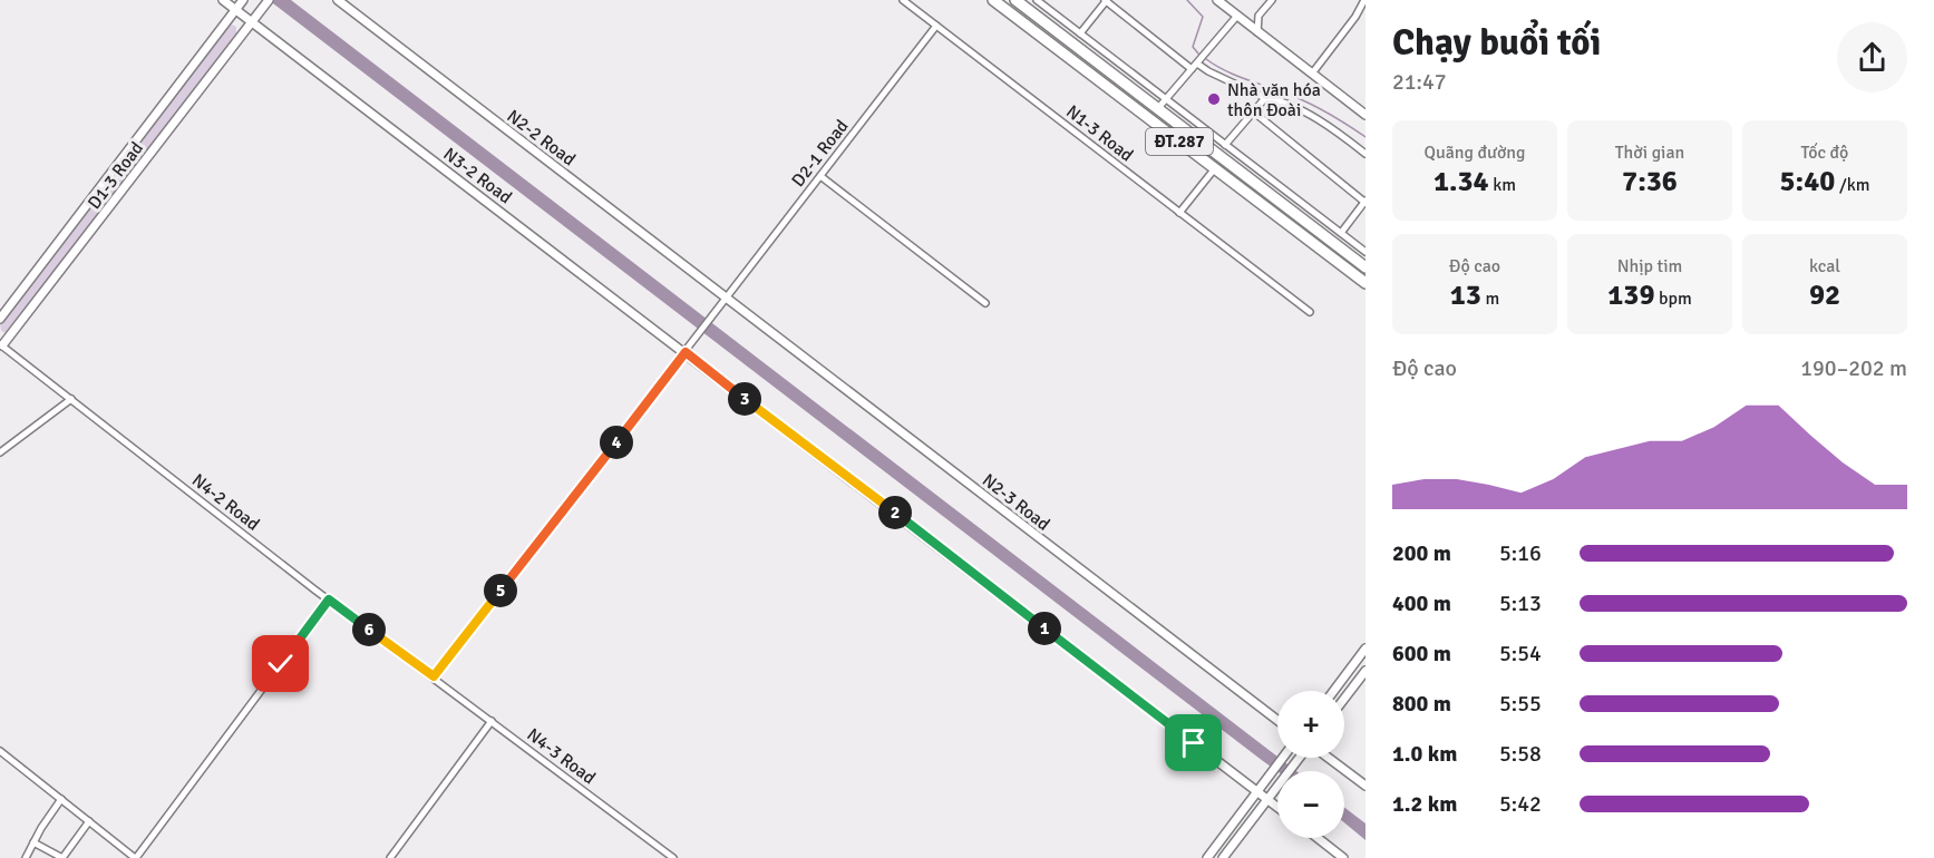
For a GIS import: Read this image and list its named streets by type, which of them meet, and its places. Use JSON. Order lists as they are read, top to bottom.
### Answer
{
  "streets": {
    "main road": ["ĐT.287"],
    "street": [
      "N1-3 Road",
      "N2-2 Road",
      "D2-1 Road",
      "D1-3 Road",
      "N3-2 Road",
      "N4-2 Road",
      "N2-3 Road",
      "N4-3 Road"
    ]
  },
  "crossings": [
    ["N1-3 Road", "D2-1 Road"],
    ["N2-2 Road", "D2-1 Road"],
    ["N2-2 Road", "N2-3 Road"],
    ["D2-1 Road", "N3-2 Road"],
    ["D2-1 Road", "N4-2 Road"],
    ["D2-1 Road", "N2-3 Road"],
    ["D2-1 Road", "N4-3 Road"],
    ["D1-3 Road", "N3-2 Road"],
    ["D1-3 Road", "N4-2 Road"],
    ["N4-2 Road", "N4-3 Road"]
  ],
  "places": ["Nhà văn hóa thôn Đoài"],
  "page": {
    "heading": ["Chạy buổi tối", "21:47"],
    "stats": [
      ["Quãng đường", "1.34 km"],
      ["Thời gian", "7:36"],
      ["Tốc độ", "5:40 /km"],
      ["Độ cao", "13 m"],
      ["Nhịp tim", "139 bpm"],
      ["kcal", "92"]
    ],
    "chart": ["Độ cao", "190–202 m"],
    "pins": [
      "3",
      "4",
      "2",
      "5",
      "1",
      "6"
    ],
    "list": [
      {
        "name": "200 m",
        "note": "5:16"
      },
      {
        "name": "400 m",
        "note": "5:13"
      },
      {
        "name": "600 m",
        "note": "5:54"
      },
      {
        "name": "800 m",
        "note": "5:55"
      },
      {
        "name": "1.0 km",
        "note": "5:58"
      },
      {
        "name": "1.2 km",
        "note": "5:42"
      }
    ],
    "map_buttons": ["+", "−"]
  }
}
